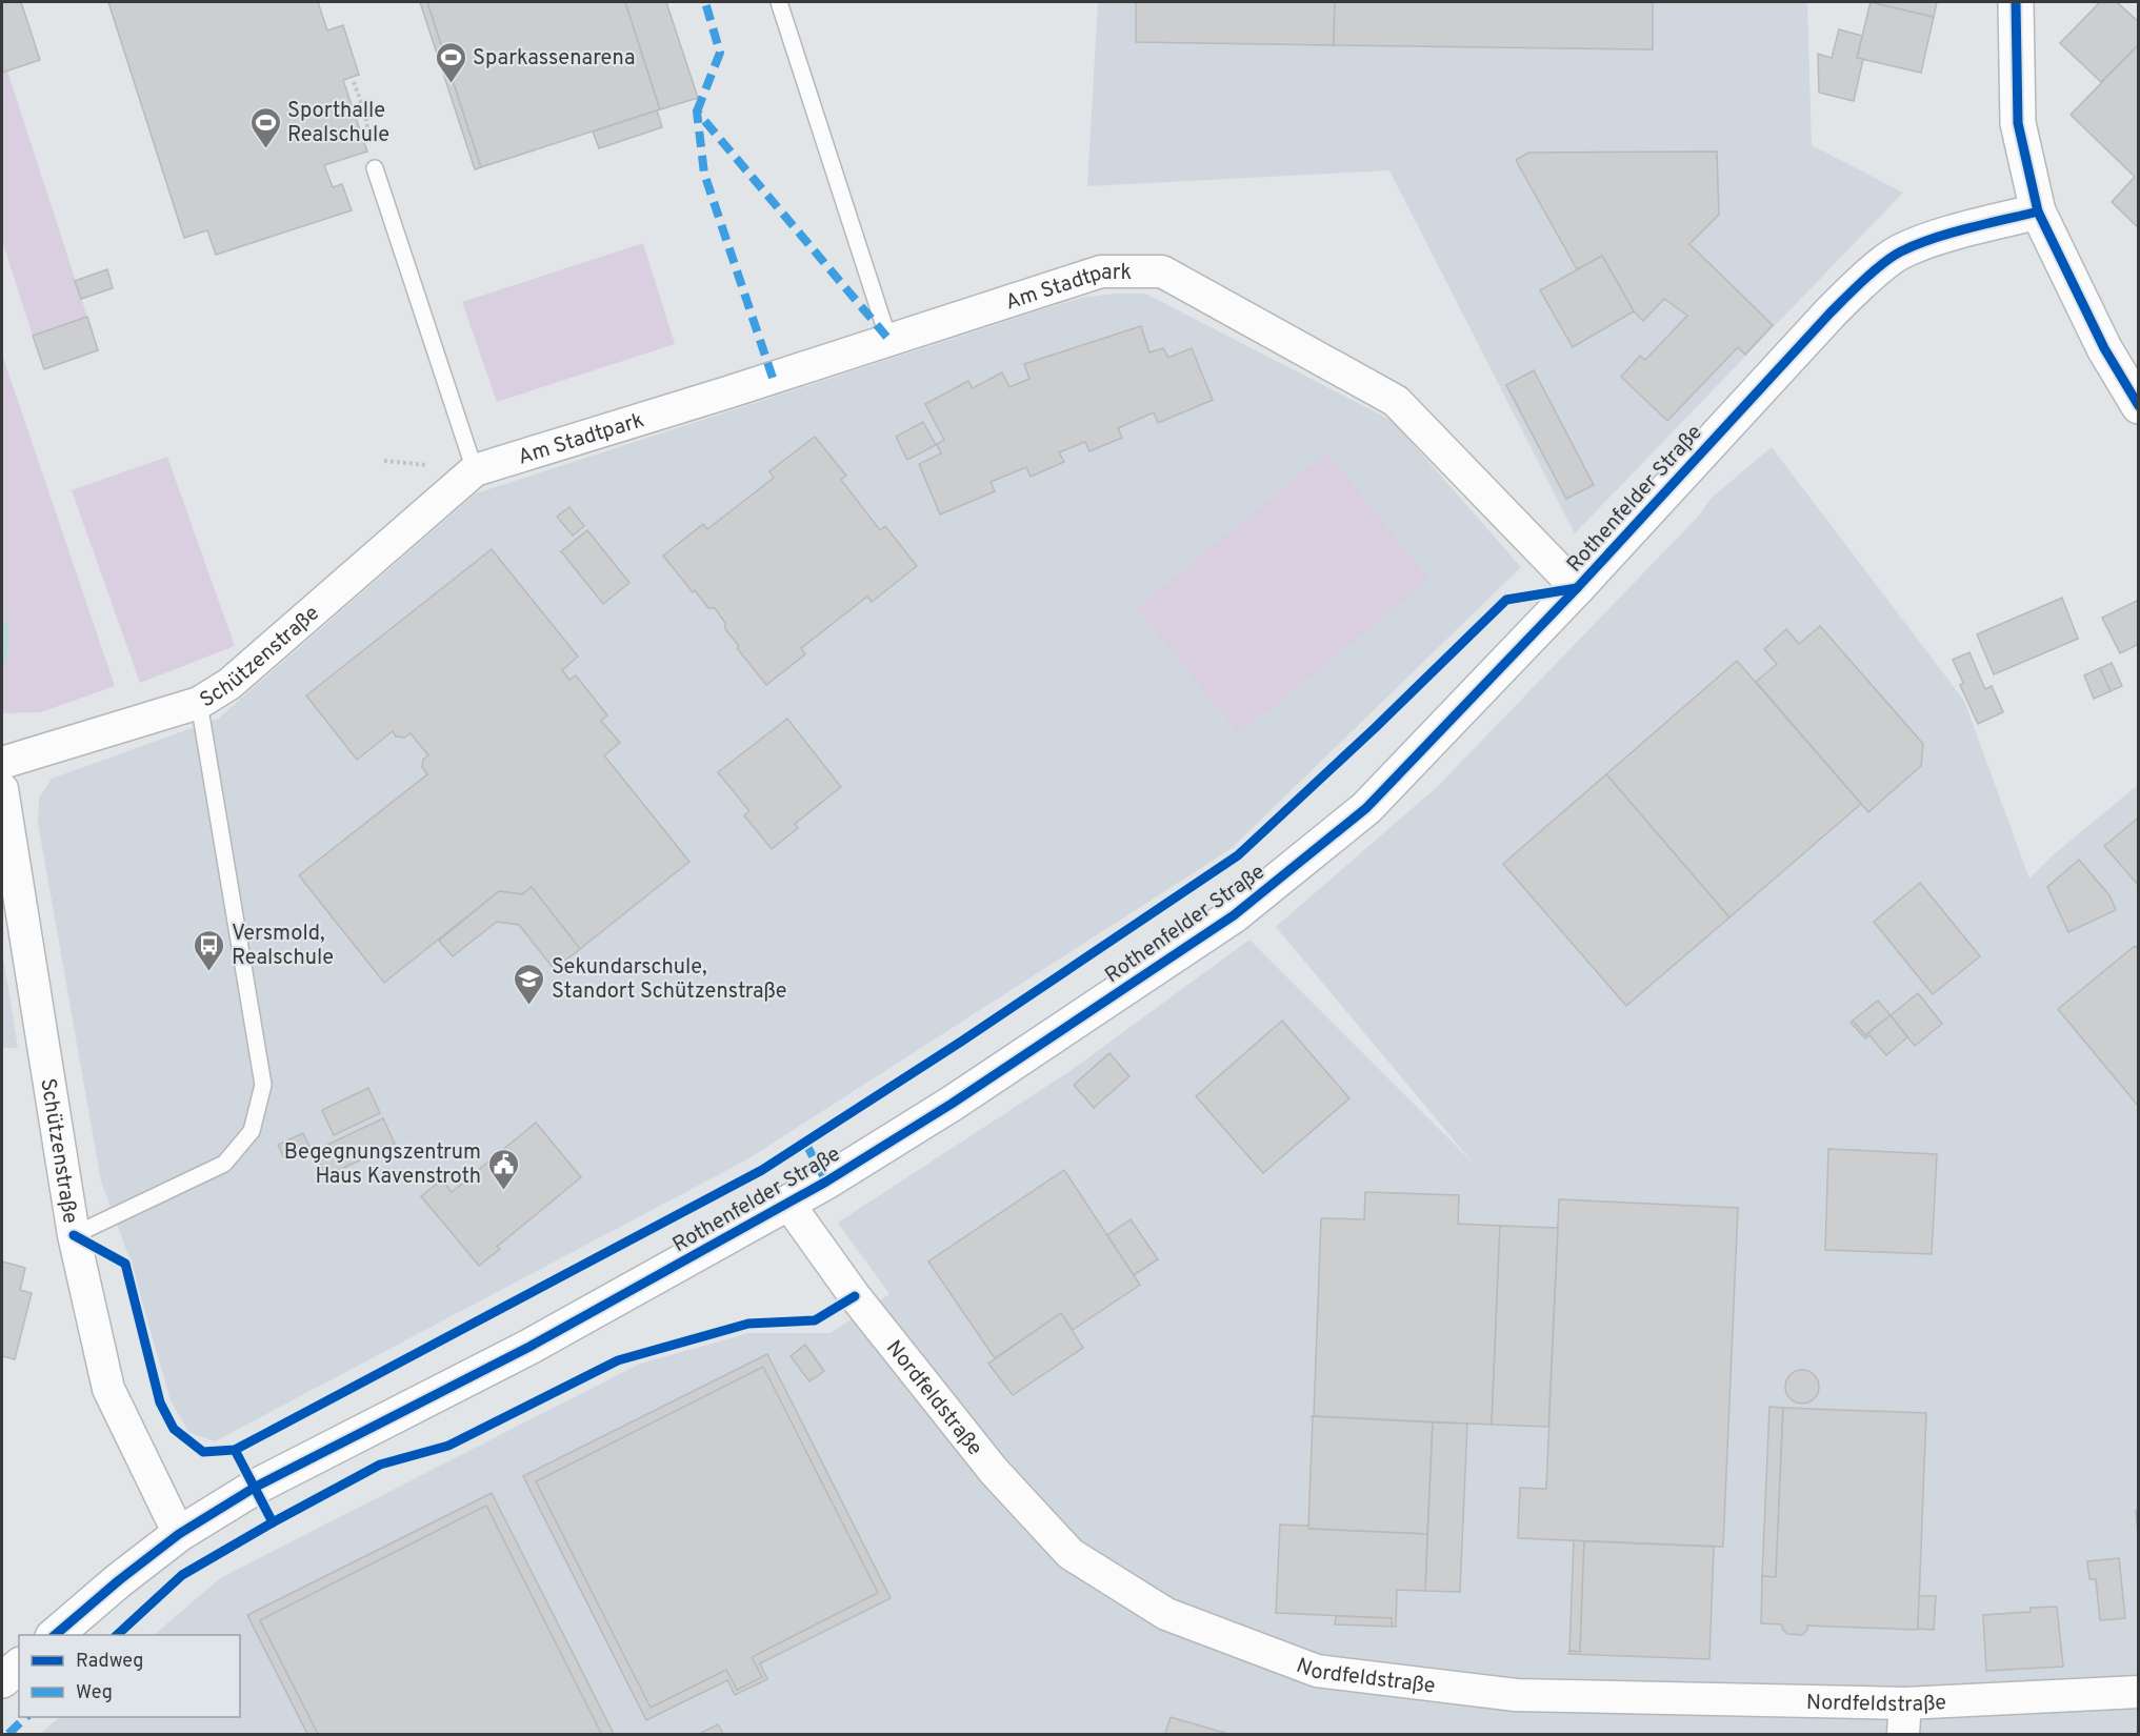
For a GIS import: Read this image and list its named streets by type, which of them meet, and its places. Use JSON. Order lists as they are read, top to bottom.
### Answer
{
  "streets": {
    "main road": ["Rothenfelder Straße"],
    "street": ["Am Stadtpark", "Schützenstraße", "Nordfeldstraße"]
  },
  "crossings": [
    ["Am Stadtpark", "Rothenfelder Straße"],
    ["Am Stadtpark", "Schützenstraße"],
    ["Rothenfelder Straße", "Schützenstraße"],
    ["Rothenfelder Straße", "Nordfeldstraße"]
  ],
  "places": {
    "sports": ["Sparkassenarena", "Sporthalle Realschule"],
    "bus stop": ["Versmold, Realschule"],
    "school or university": ["Sekundarschule, Standort Schützenstraße"],
    "public building": ["Begegnungszentrum Haus Kavenstroth"]
  },
  "legend": ["Radweg", "Weg"]
}
